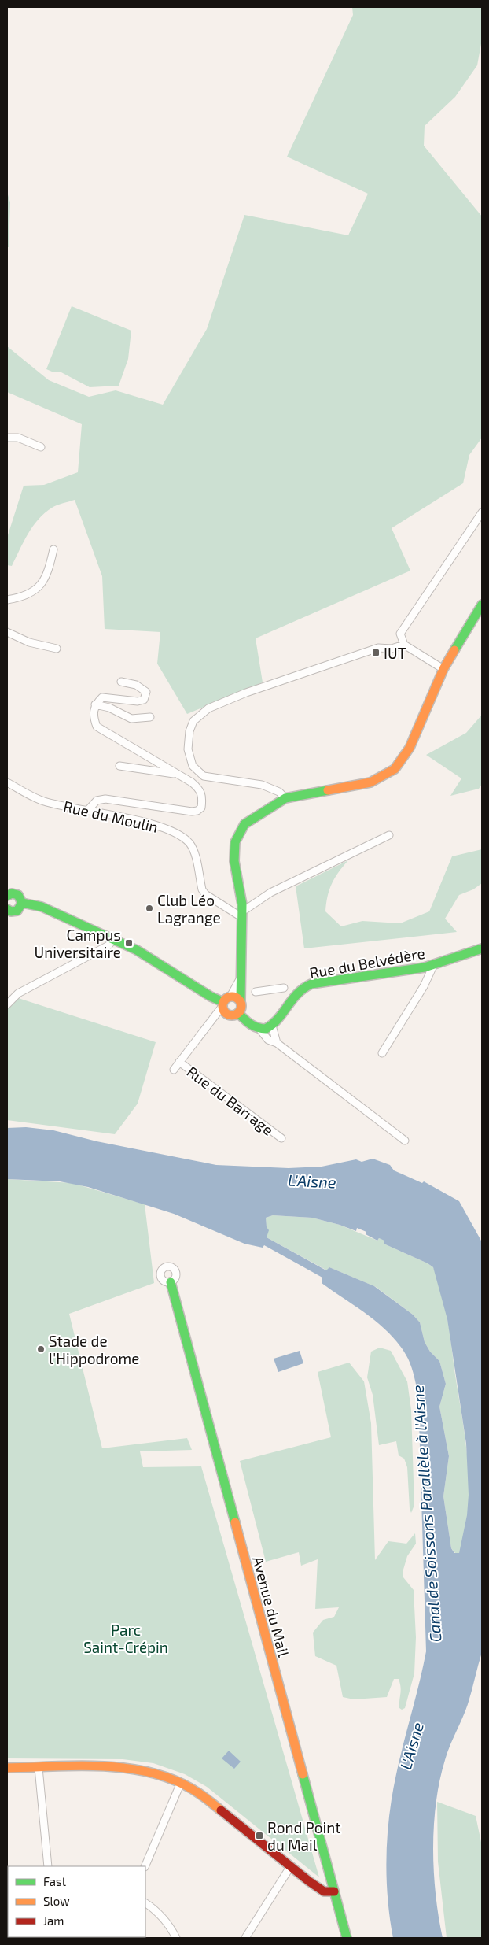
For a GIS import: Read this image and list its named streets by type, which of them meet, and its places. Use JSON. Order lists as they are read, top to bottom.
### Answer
{
  "streets": {
    "street": [
      "Rue du Moulin",
      "Rue du Belvédère",
      "Rue du Barrage",
      "Avenue du Mail"
    ]
  },
  "water": ["L'Aisne", "Canal de Soissons Parallèle à l'Aisne"],
  "parks": ["Parc Saint-Crépin"],
  "places": {
    "transit": ["IUT", "Campus Universitaire", "Rond Point du Mail"],
    "other": ["Club Léo Lagrange", "Stade de l'Hippodrome"]
  },
  "legend": ["Fast", "Slow", "Jam"]
}
